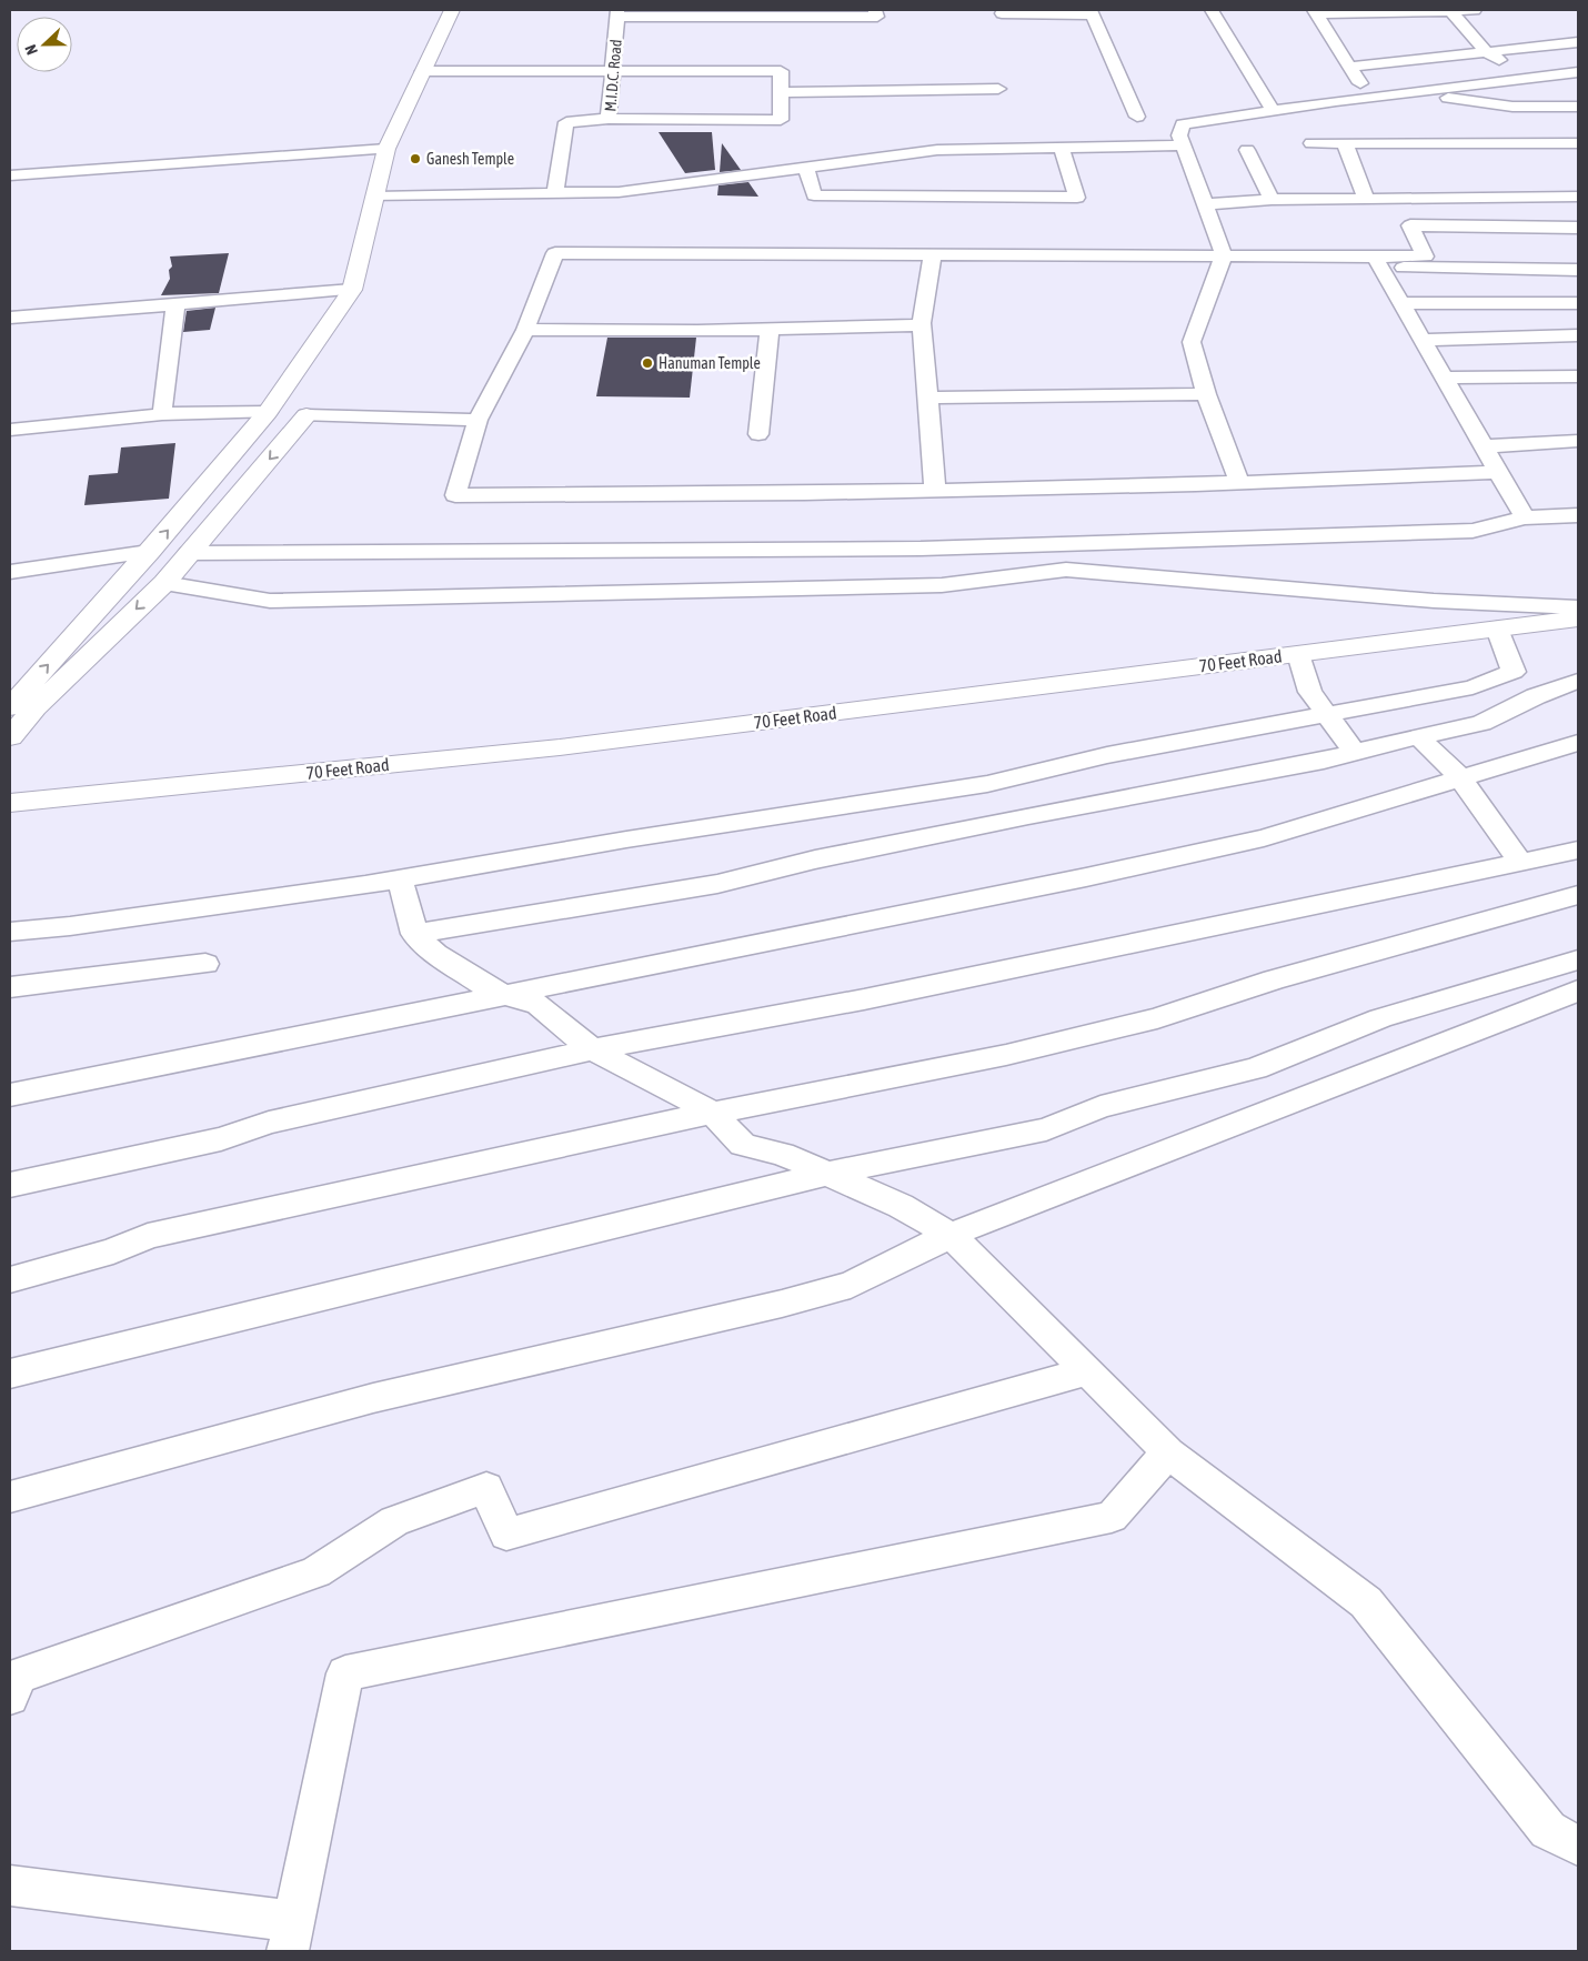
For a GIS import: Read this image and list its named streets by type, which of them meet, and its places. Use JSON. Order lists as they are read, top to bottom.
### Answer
{
  "streets": {
    "main road": ["70 Feet Road"],
    "street": ["M.I.D.C. Road"]
  },
  "places": ["Ganesh Temple", "Hanuman Temple"],
  "north": "left"
}
